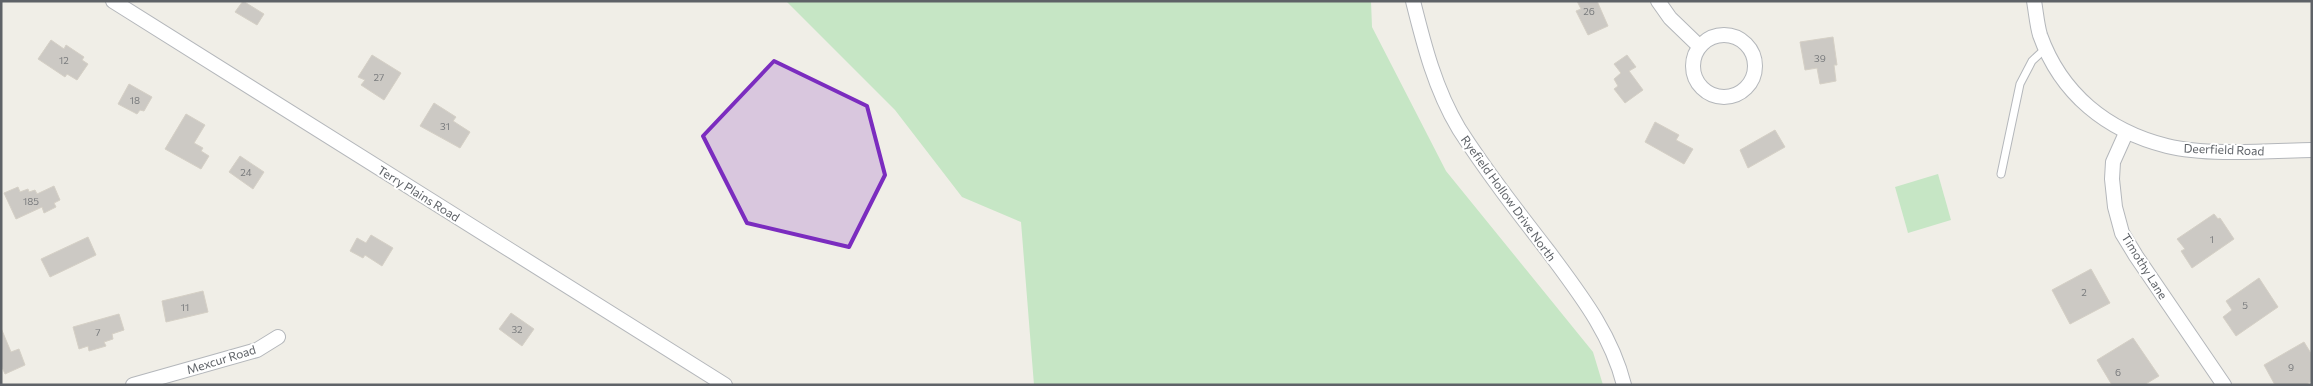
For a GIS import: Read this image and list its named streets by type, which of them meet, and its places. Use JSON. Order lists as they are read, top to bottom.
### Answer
{
  "streets": {
    "street": [
      "Deerfield Road",
      "Terry Plains Road",
      "Ryefield Hollow Drive North",
      "Timothy Lane",
      "Mexcur Road"
    ]
  },
  "crossings": [
    ["Deerfield Road", "Timothy Lane"]
  ],
  "house_numbers": [
    "26",
    "39",
    "12",
    "27",
    "18",
    "31",
    "24",
    "185",
    "1",
    "2",
    "5",
    "11",
    "32",
    "7",
    "9",
    "6"
  ]
}
